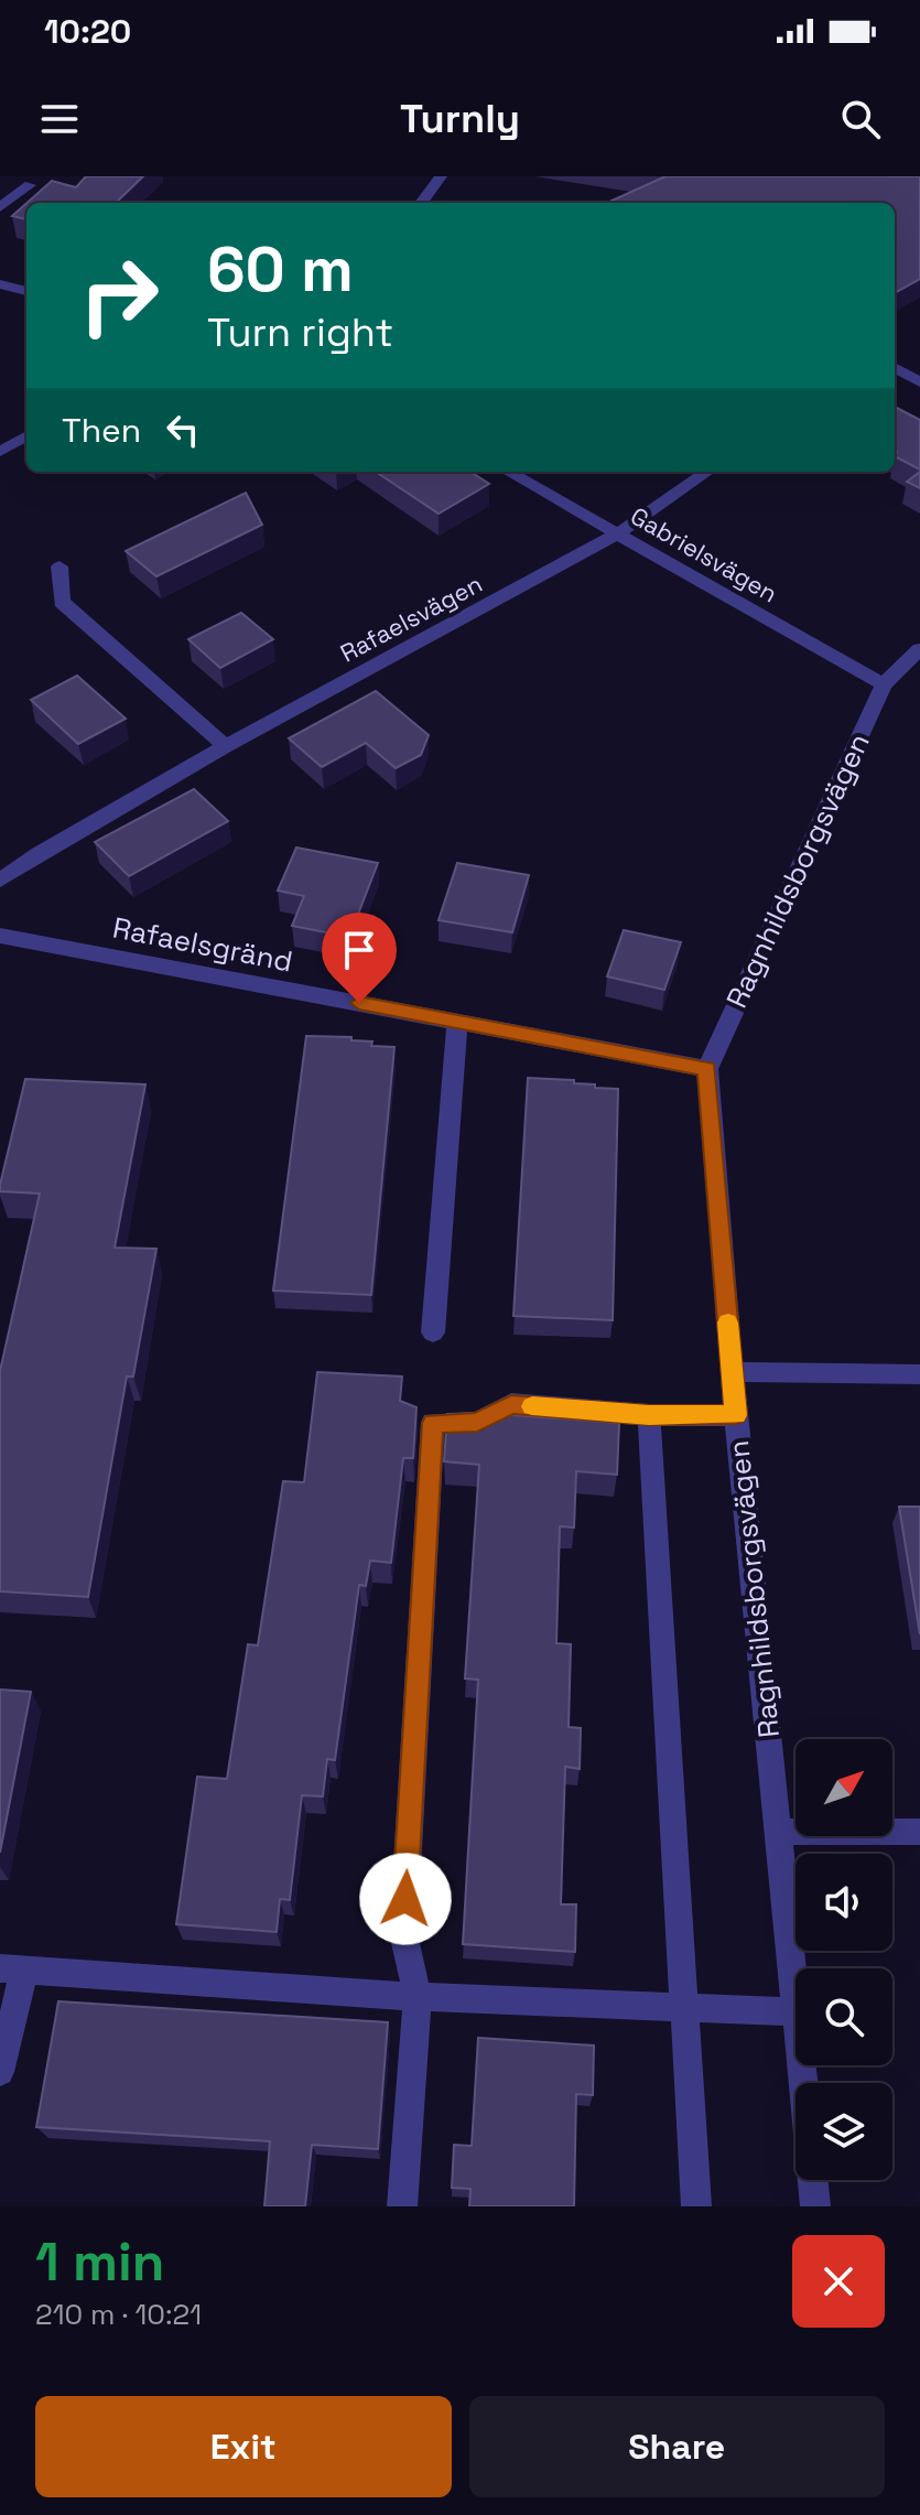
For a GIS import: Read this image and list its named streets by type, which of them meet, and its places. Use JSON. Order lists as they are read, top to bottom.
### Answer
{
  "streets": {
    "street": [
      "Gabrielsvägen",
      "Rafaelsvägen",
      "Ragnhildsborgsvägen",
      "Rafaelsgränd"
    ]
  },
  "crossings": [
    ["Gabrielsvägen", "Rafaelsvägen"],
    ["Gabrielsvägen", "Ragnhildsborgsvägen"],
    ["Ragnhildsborgsvägen", "Rafaelsgränd"]
  ],
  "north": "top right",
  "page": {
    "status": "10:20",
    "header": "Turnly",
    "turn": ["60 m", "Turn right"],
    "then": "Then",
    "heading": ["1 min", "210 m · 10:21"],
    "buttons": ["Exit", "Share"]
  }
}
